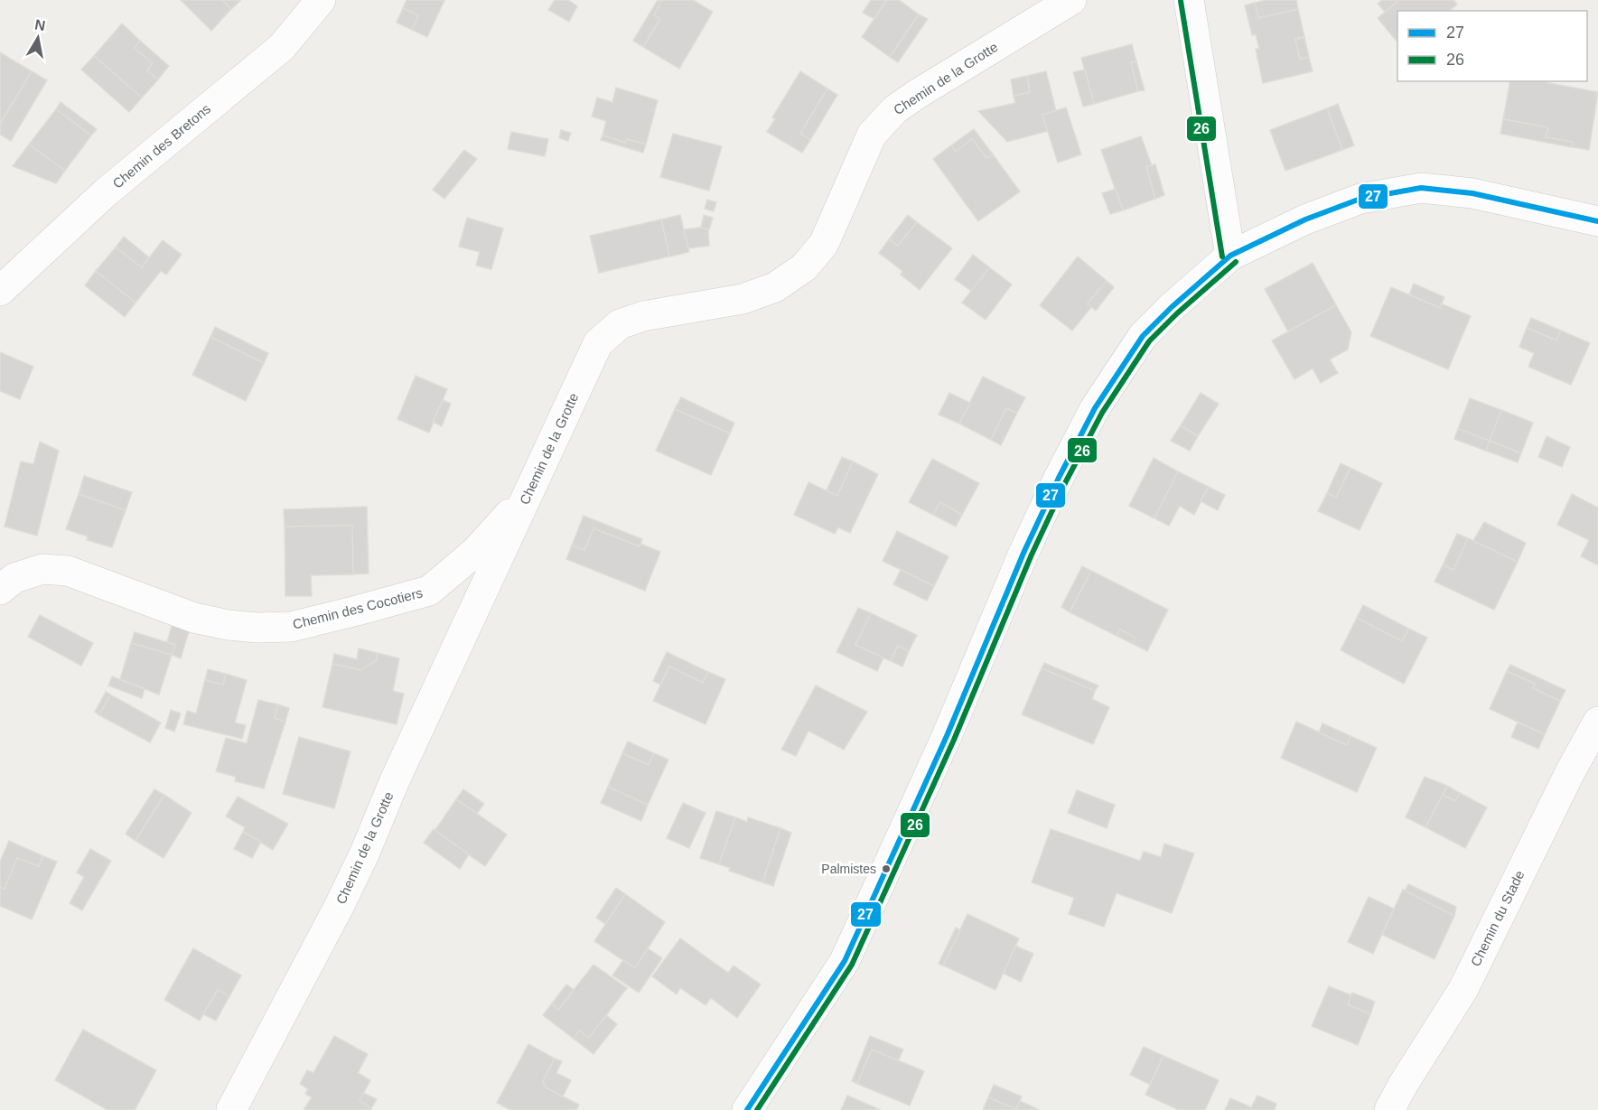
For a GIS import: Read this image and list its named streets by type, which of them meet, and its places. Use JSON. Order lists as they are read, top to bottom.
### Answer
{
  "streets": {
    "street": [
      "Chemin de la Grotte",
      "Chemin des Bretons",
      "Chemin des Cocotiers",
      "Chemin du Stade"
    ]
  },
  "crossings": [
    ["Chemin de la Grotte", "Chemin des Cocotiers"]
  ],
  "places": ["Palmistes"],
  "lines": ["transit line 26", "transit line 27"],
  "legend": ["27", "26"],
  "north": "top"
}
